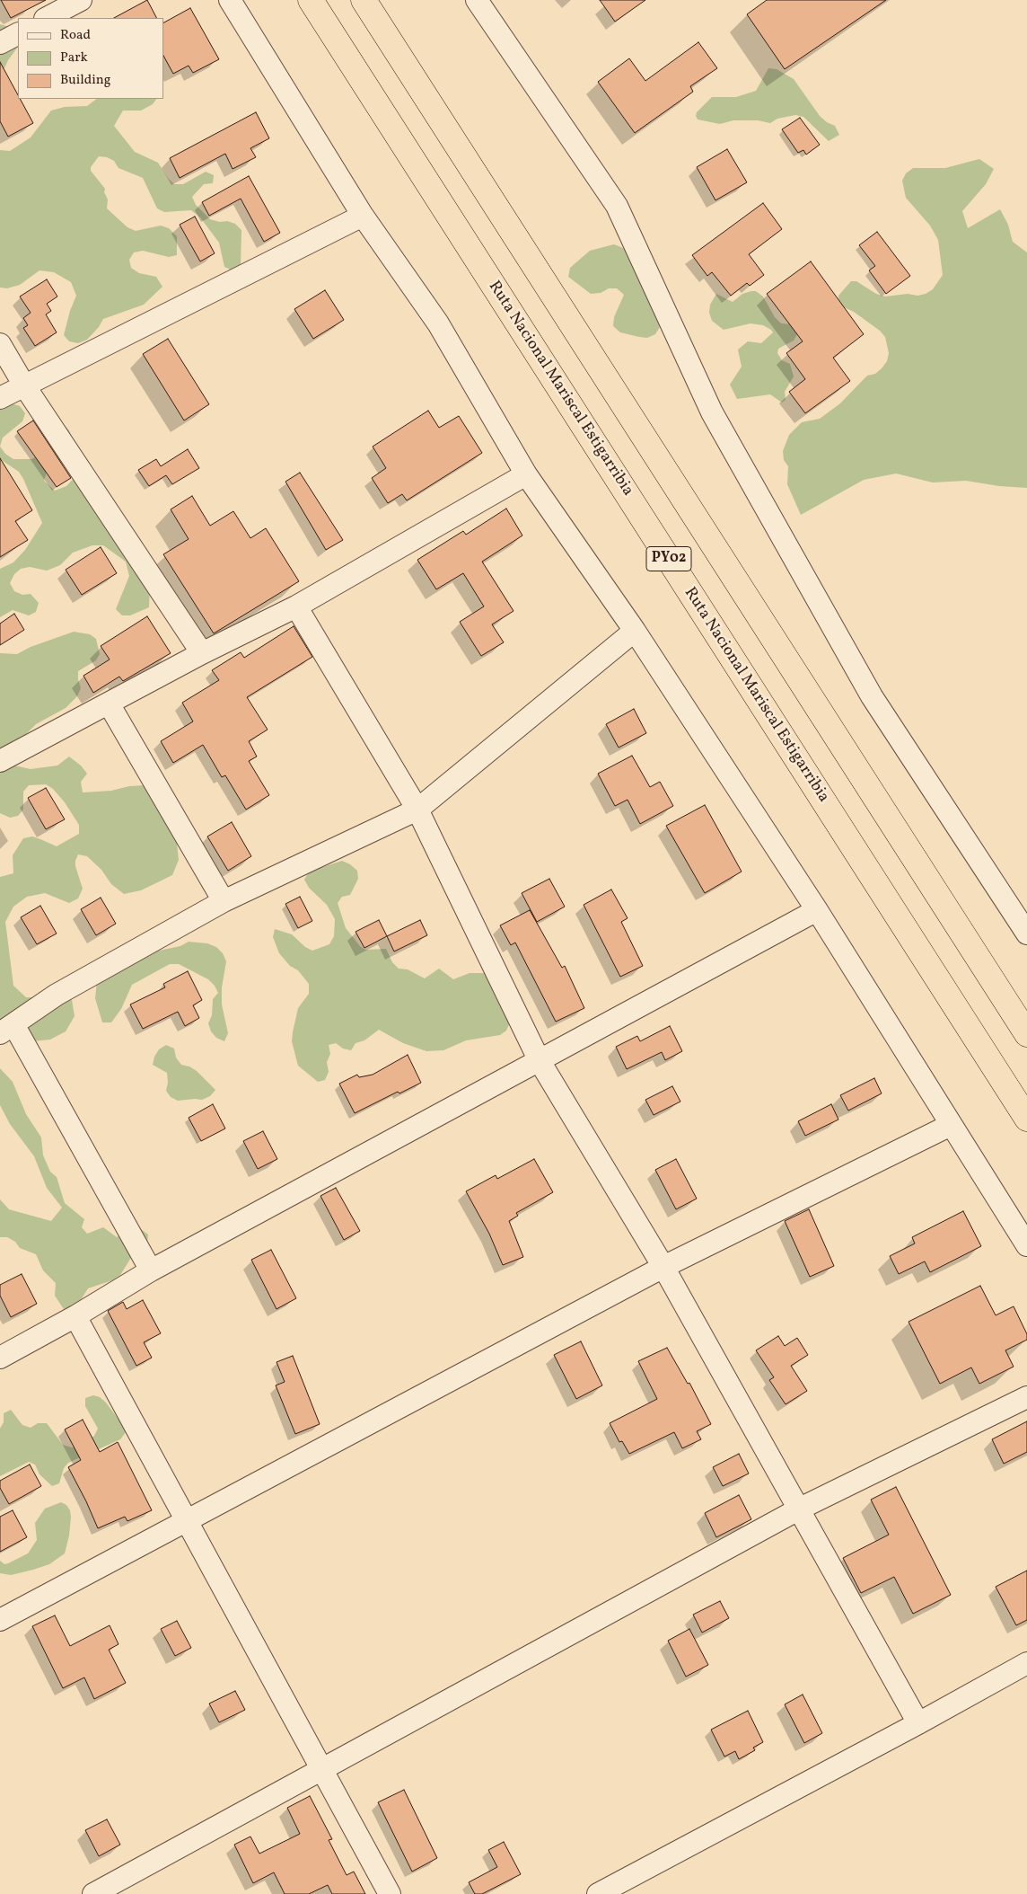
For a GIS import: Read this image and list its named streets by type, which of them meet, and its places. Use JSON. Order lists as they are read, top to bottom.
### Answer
{
  "streets": {
    "highway": ["Ruta Nacional Mariscal Estigarribia", "PY02"]
  },
  "legend": ["Road", "Park", "Building"]
}
